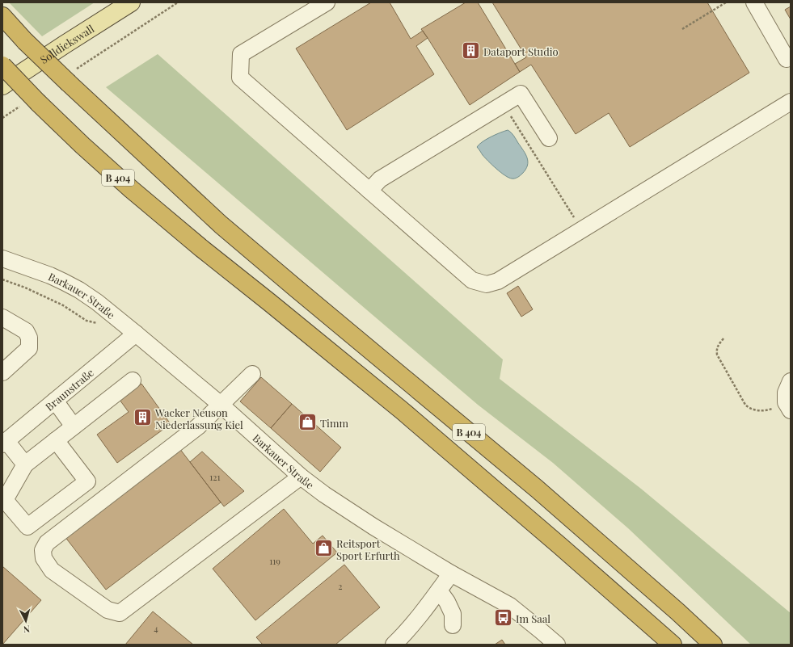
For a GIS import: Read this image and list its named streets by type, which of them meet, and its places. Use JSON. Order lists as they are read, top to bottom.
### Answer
{
  "streets": {
    "highway": ["B 404"],
    "main road": ["Solldiekswall"],
    "street": ["Barkauer Straße", "Braunstraße"]
  },
  "crossings": [
    ["Barkauer Straße", "Braunstraße"]
  ],
  "places": {
    "building": ["Dataport Studio", "Wacker Neuson Niederlassung Kiel"],
    "shop": ["Timm", "Reitsport Sport Erfurth"],
    "bus stop": ["Im Saal"]
  },
  "house_numbers": [
    "121",
    "119",
    "2",
    "4"
  ],
  "north": "bottom"
}
